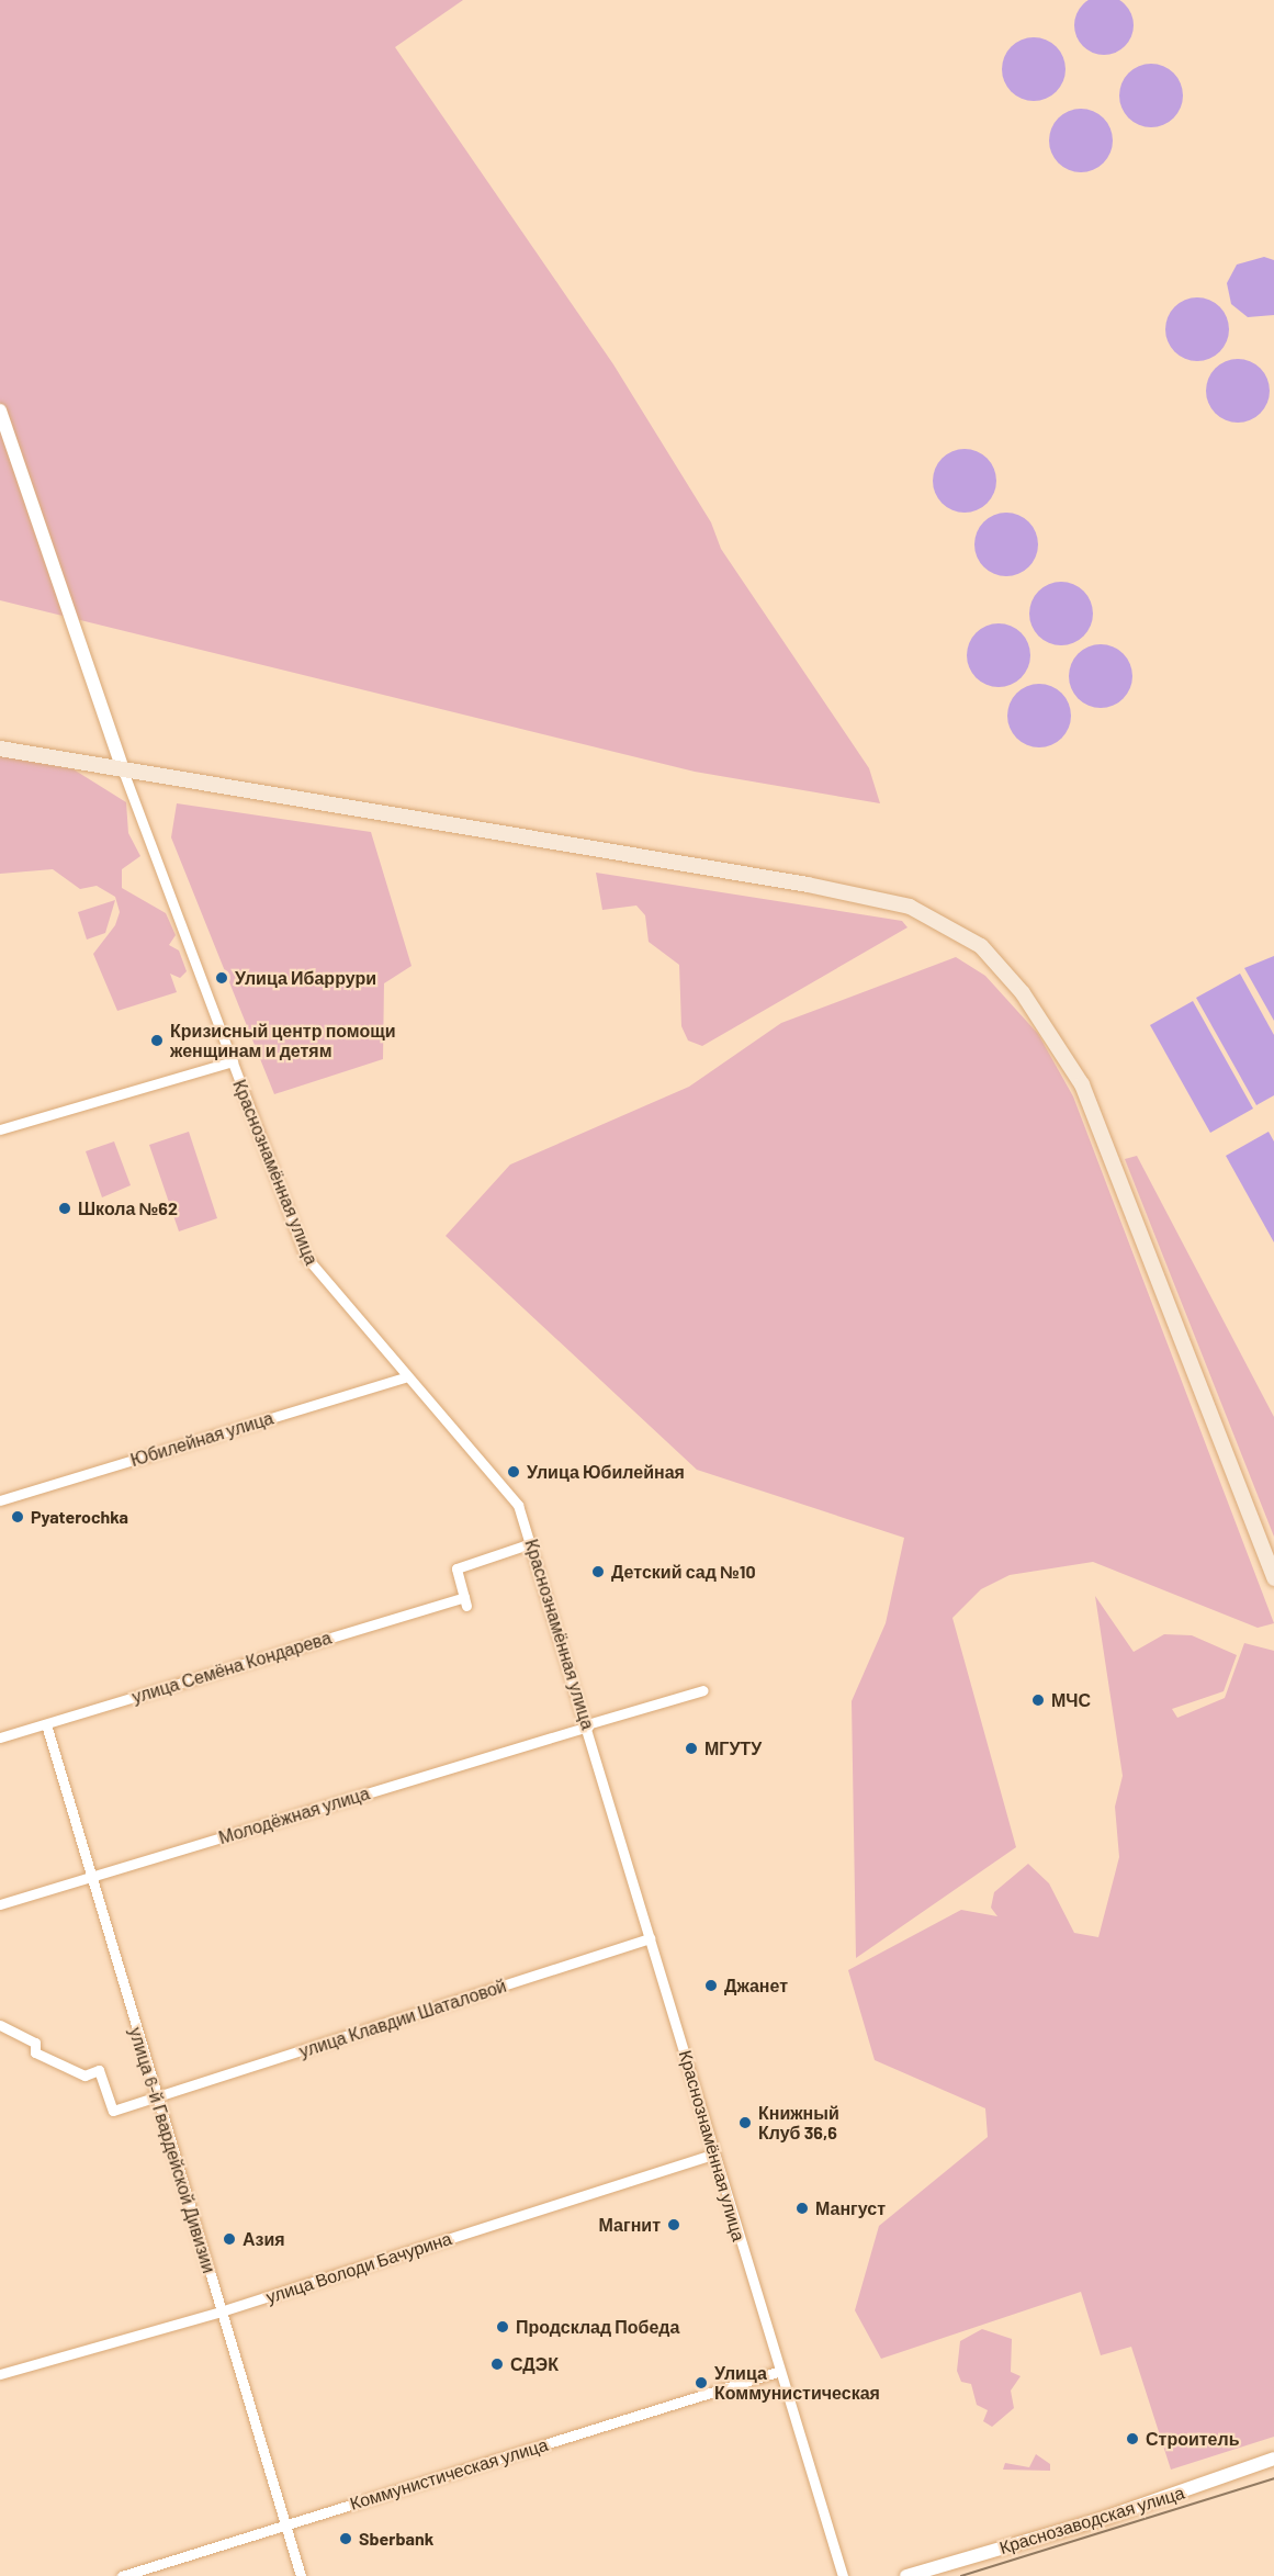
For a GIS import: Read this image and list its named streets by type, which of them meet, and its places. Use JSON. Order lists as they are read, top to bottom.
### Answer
{
  "streets": {
    "street": [
      "Краснознамённая улица",
      "Юбилейная улица",
      "улица Семёна Кондарева",
      "Молодёжная улица",
      "улица Клавдии Шаталовой",
      "улица 6-й Гвардейской Дивизии",
      "улица Володи Бачурина",
      "Коммунистическая улица",
      "Краснозаводская улица"
    ]
  },
  "crossings": [
    ["Краснознамённая улица", "Юбилейная улица"],
    ["Краснознамённая улица", "улица Семёна Кондарева"],
    ["Краснознамённая улица", "Молодёжная улица"],
    ["Краснознамённая улица", "улица Клавдии Шаталовой"],
    ["Краснознамённая улица", "улица Володи Бачурина"],
    ["Краснознамённая улица", "Коммунистическая улица"],
    ["улица Семёна Кондарева", "улица 6-й Гвардейской Дивизии"],
    ["Молодёжная улица", "улица 6-й Гвардейской Дивизии"],
    ["улица Клавдии Шаталовой", "улица 6-й Гвардейской Дивизии"],
    ["улица 6-й Гвардейской Дивизии", "улица Володи Бачурина"],
    ["улица 6-й Гвардейской Дивизии", "Коммунистическая улица"]
  ],
  "places": [
    "Улица Ибаррури",
    "Кризисный центр помощи женщинам и детям",
    "Школа №62",
    "Улица Юбилейная",
    "Pyaterochka",
    "Детский сад №10",
    "МЧС",
    "МГУТУ",
    "Джанет",
    "Книжный Клуб 36,6",
    "Мангуст",
    "Магнит",
    "Азия",
    "Продсклад Победа",
    "СДЭК",
    "Улица Коммунистическая",
    "Строитель",
    "Sberbank"
  ]
}
